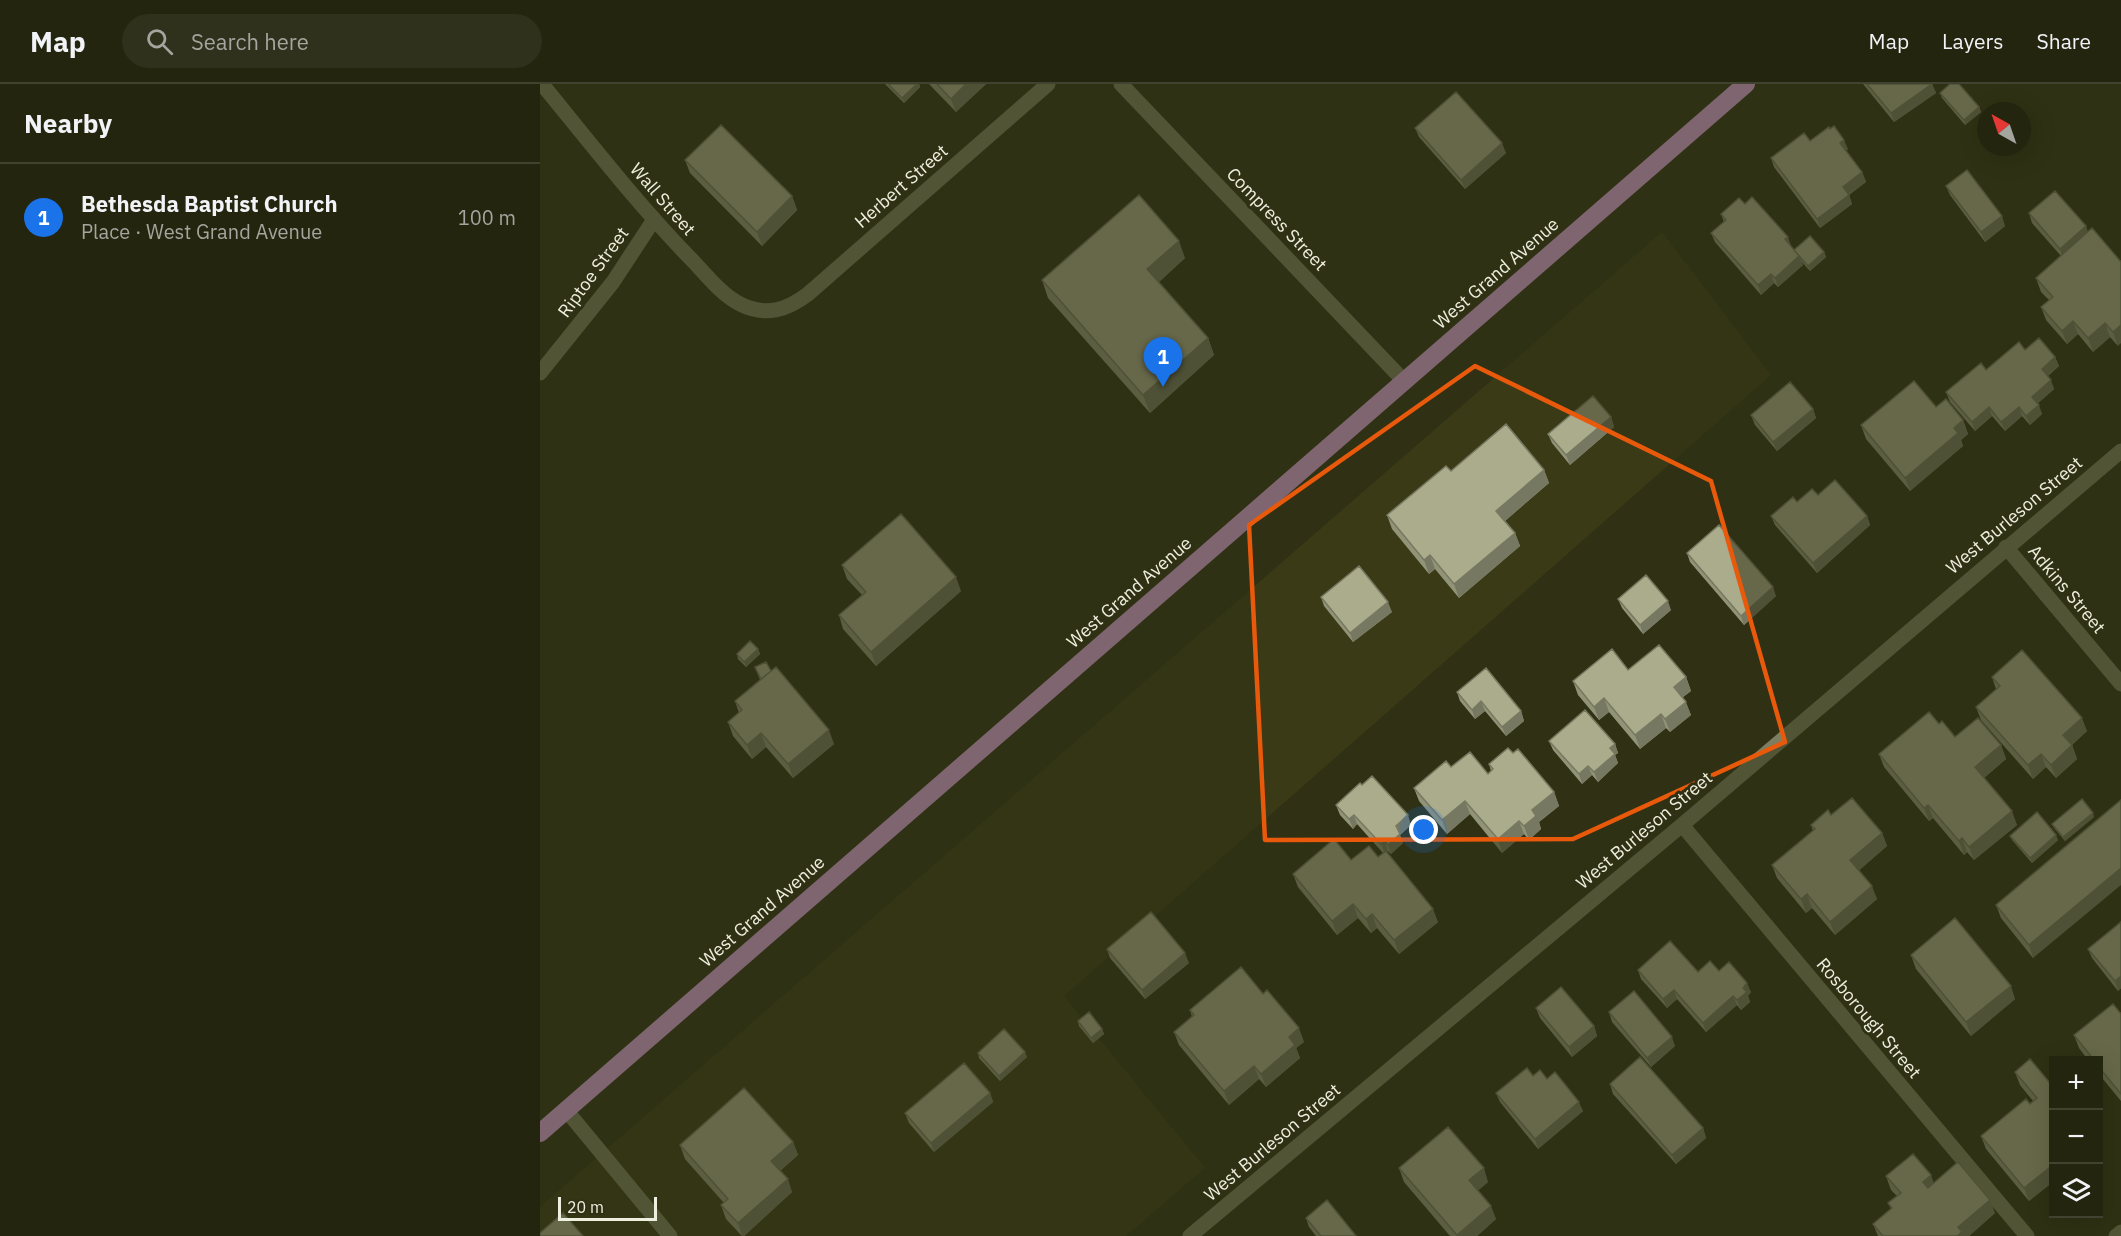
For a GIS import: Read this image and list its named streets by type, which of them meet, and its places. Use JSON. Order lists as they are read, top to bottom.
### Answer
{
  "streets": {
    "highway": ["West Grand Avenue"],
    "street": [
      "Herbert Street",
      "Wall Street",
      "Compress Street",
      "Riptoe Street",
      "West Burleson Street",
      "Adkins Street",
      "Rosborough Street"
    ]
  },
  "crossings": [
    ["Herbert Street", "Wall Street"],
    ["Wall Street", "Riptoe Street"],
    ["Compress Street", "West Grand Avenue"],
    ["West Burleson Street", "Adkins Street"],
    ["West Burleson Street", "Rosborough Street"]
  ],
  "scale_bar": "20 m",
  "north": "top left",
  "page": {
    "header": "Map",
    "search": "Search here",
    "nav": ["Map", "Layers", "Share"],
    "heading": "Nearby",
    "list": [
      {
        "mark": "1",
        "name": "Bethesda Baptist Church",
        "note": "Place · West Grand Avenue",
        "value": "100 m"
      }
    ],
    "pins": "1",
    "map_buttons": ["+", "−"],
    "scale": "20 m"
  }
}
